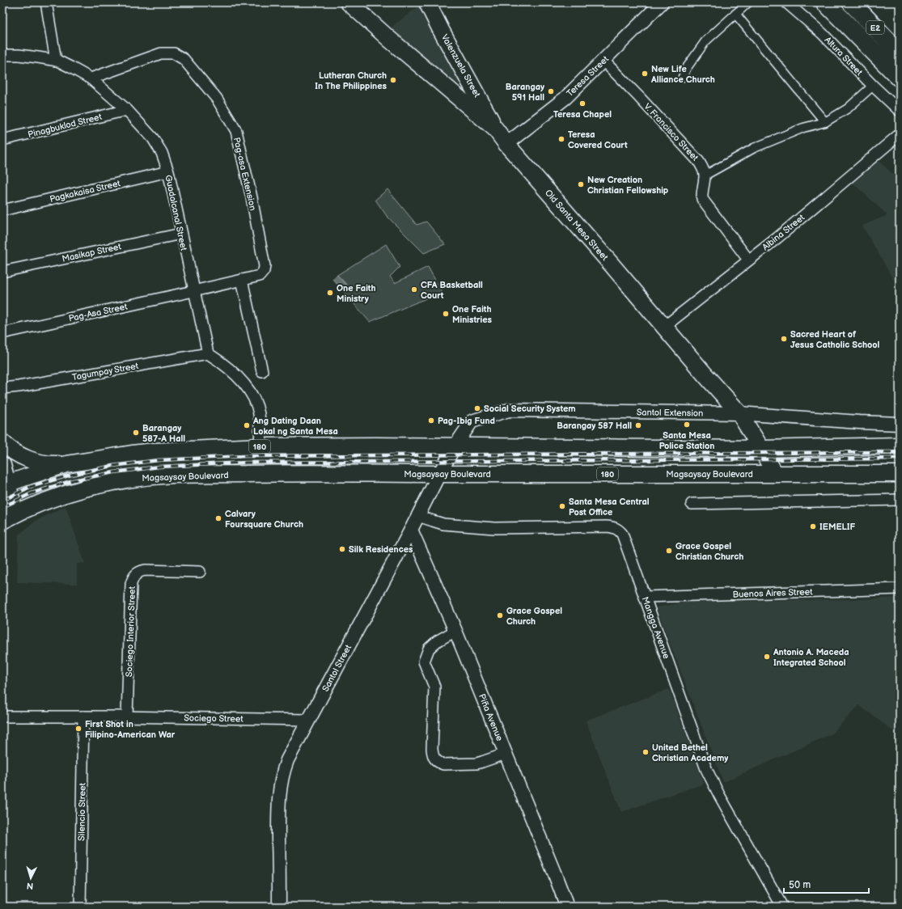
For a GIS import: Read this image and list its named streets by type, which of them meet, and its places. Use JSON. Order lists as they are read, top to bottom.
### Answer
{
  "streets": {
    "highway": ["E2"],
    "main road": [
      "Valenzuela Street",
      "Old Santa Mesa Street",
      "180",
      "Magsaysay Boulevard"
    ],
    "street": [
      "Altura Street",
      "Teresa Street",
      "Pinagbuklod Street",
      "V. Francisco Street",
      "Pag-asa Extension",
      "Pagkakaisa Street",
      "Guadalcanal Street",
      "Albina Street",
      "Masikap Street",
      "Pag-Asa Street",
      "Tagumpay Street",
      "Santol Extension",
      "Buenos Aires Street",
      "Mangga Avenue",
      "Sociego Interior Street",
      "Santol Street",
      "Piña Avenue",
      "Sociego Street",
      "Silencio Street"
    ]
  },
  "crossings": [
    ["Valenzuela Street", "Old Santa Mesa Street"],
    ["Teresa Street", "V. Francisco Street"],
    ["Teresa Street", "Old Santa Mesa Street"],
    ["Pinagbuklod Street", "Guadalcanal Street"],
    ["Pag-asa Extension", "Guadalcanal Street"],
    ["Pag-asa Extension", "Pag-Asa Street"],
    ["Pagkakaisa Street", "Guadalcanal Street"],
    ["Guadalcanal Street", "Masikap Street"],
    ["Guadalcanal Street", "Pag-Asa Street"],
    ["Guadalcanal Street", "Tagumpay Street"],
    ["Old Santa Mesa Street", "Albina Street"],
    ["Old Santa Mesa Street", "Santol Extension"],
    ["Old Santa Mesa Street", "180"],
    ["Old Santa Mesa Street", "Magsaysay Boulevard"],
    ["Santol Extension", "180"],
    ["Santol Extension", "Santol Street"],
    ["180", "Santol Street"],
    ["Magsaysay Boulevard", "Santol Street"],
    ["Buenos Aires Street", "Mangga Avenue"],
    ["Mangga Avenue", "Santol Street"],
    ["Sociego Interior Street", "Sociego Street"],
    ["Santol Street", "Piña Avenue"],
    ["Santol Street", "Sociego Street"],
    ["Sociego Street", "Silencio Street"]
  ],
  "places": [
    "New Life Alliance Church",
    "Lutheran Church In The Philippines",
    "Barangay 591 Hall",
    "Teresa Chapel",
    "Teresa Covered Court",
    "New Creation Christian Fellowship",
    "CFA Basketball Court",
    "One Faith Ministry",
    "One Faith Ministries",
    "Sacred Heart of Jesus Catholic School",
    "Social Security System",
    "Pag-Ibig Fund",
    "Santa Mesa Police Station",
    "Ang Dating Daan Lokal ng Santa Mesa",
    "Barangay 587 Hall",
    "Barangay 587-A Hall",
    "Santa Mesa Central Post Office",
    "Calvary Foursquare Church",
    "IEMELIF",
    "Silk Residences",
    "Grace Gospel Christian Church",
    "Grace Gospel Church",
    "Antonio A. Maceda Integrated School",
    "First Shot in Filipino-American War",
    "United Bethel Christian Academy"
  ],
  "scale_bar": "50 m",
  "north": "bottom"
}
